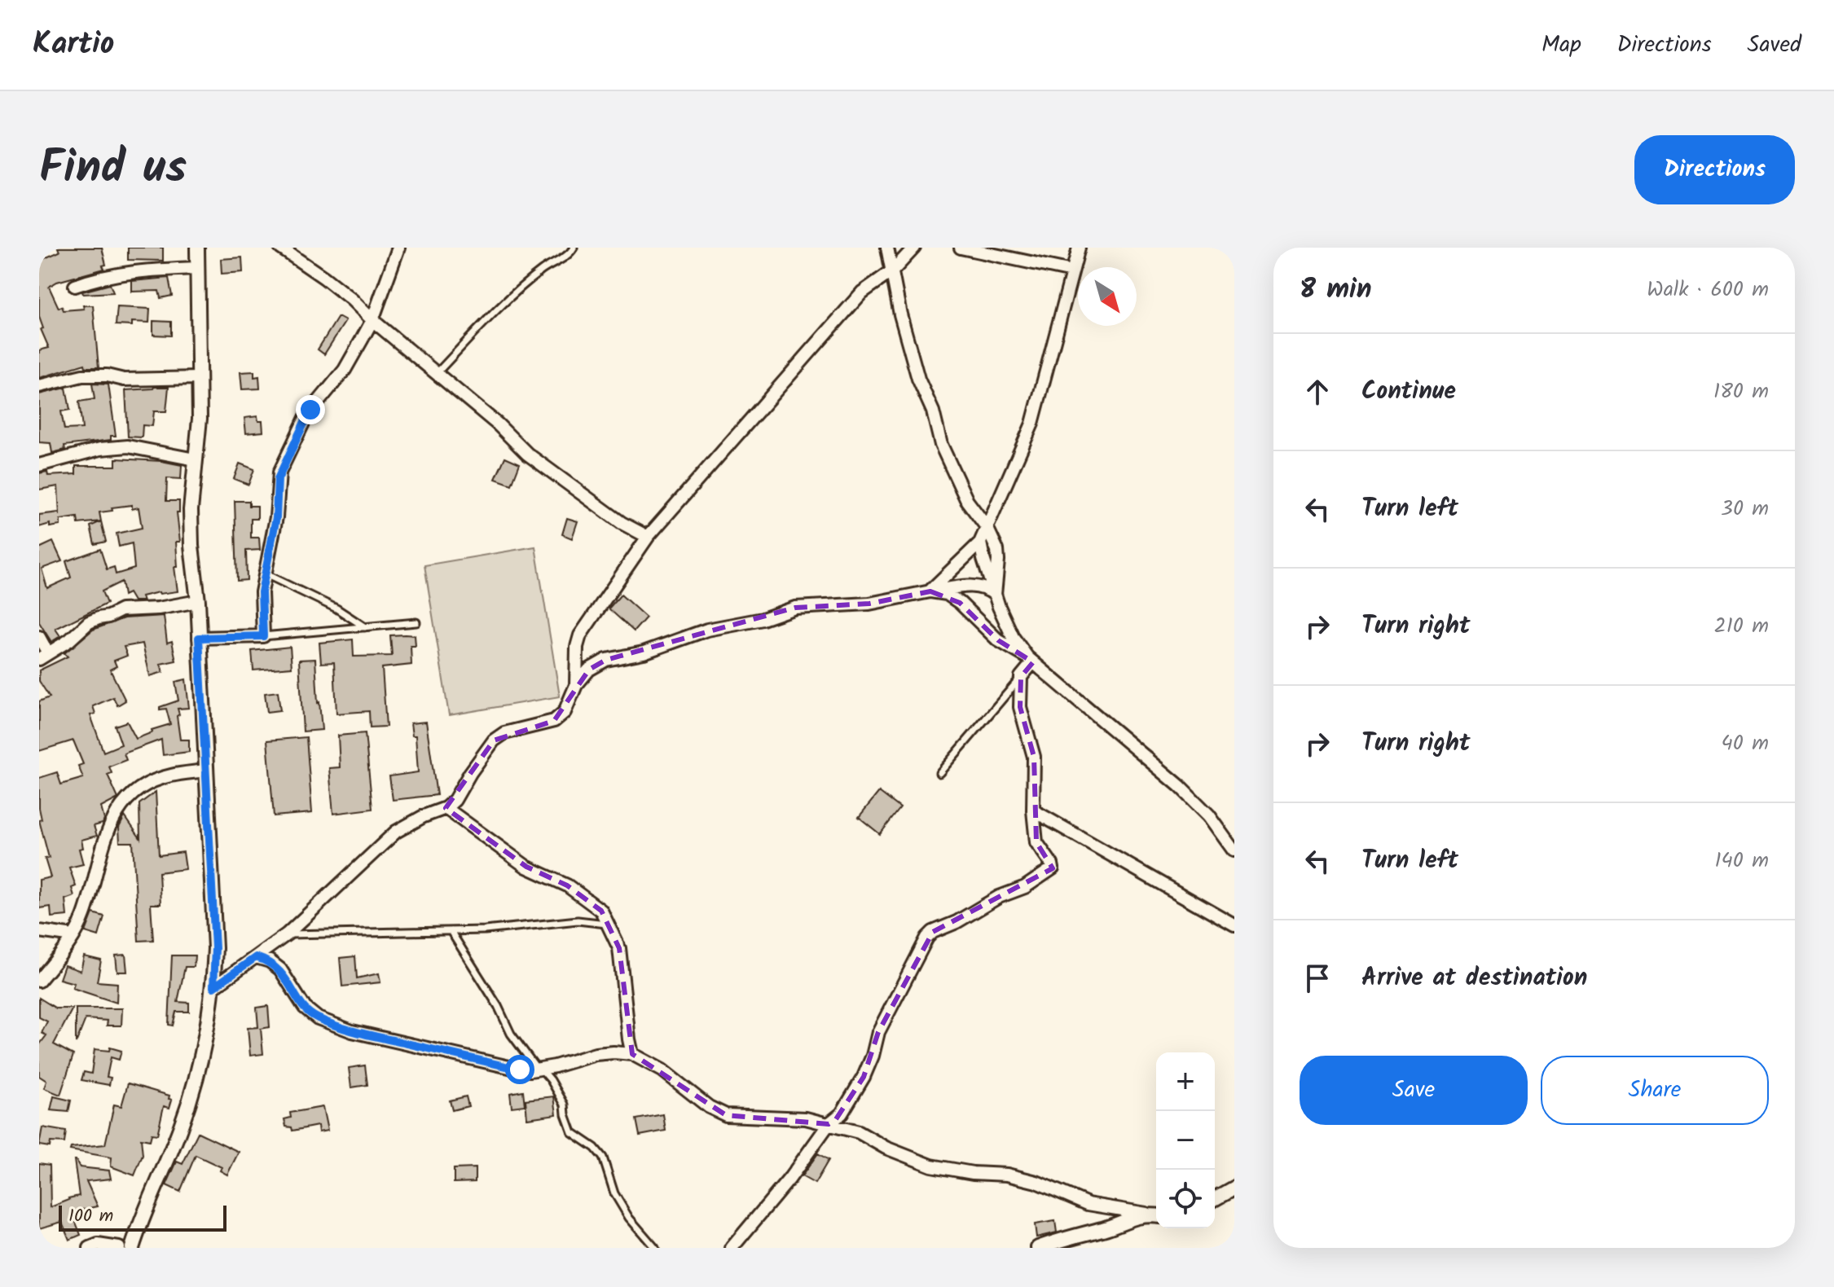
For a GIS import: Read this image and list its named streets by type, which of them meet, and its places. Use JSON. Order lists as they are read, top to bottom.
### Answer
{
  "scale_bar": "100 m",
  "north": "bottom right",
  "page": {
    "header": "Kartio",
    "nav": ["Map", "Directions", "Saved"],
    "title": "Find us",
    "buttons": [
      "Directions",
      ["Save", "Share"]
    ],
    "heading": ["8 min", "Walk · 600 m"],
    "list": [
      ["Continue", "180 m"],
      ["Turn left", "30 m"],
      ["Turn right", "210 m"],
      ["Turn right", "40 m"],
      ["Turn left", "140 m"],
      "Arrive at destination"
    ],
    "map_buttons": ["+", "−"],
    "scale": "100 m"
  }
}
